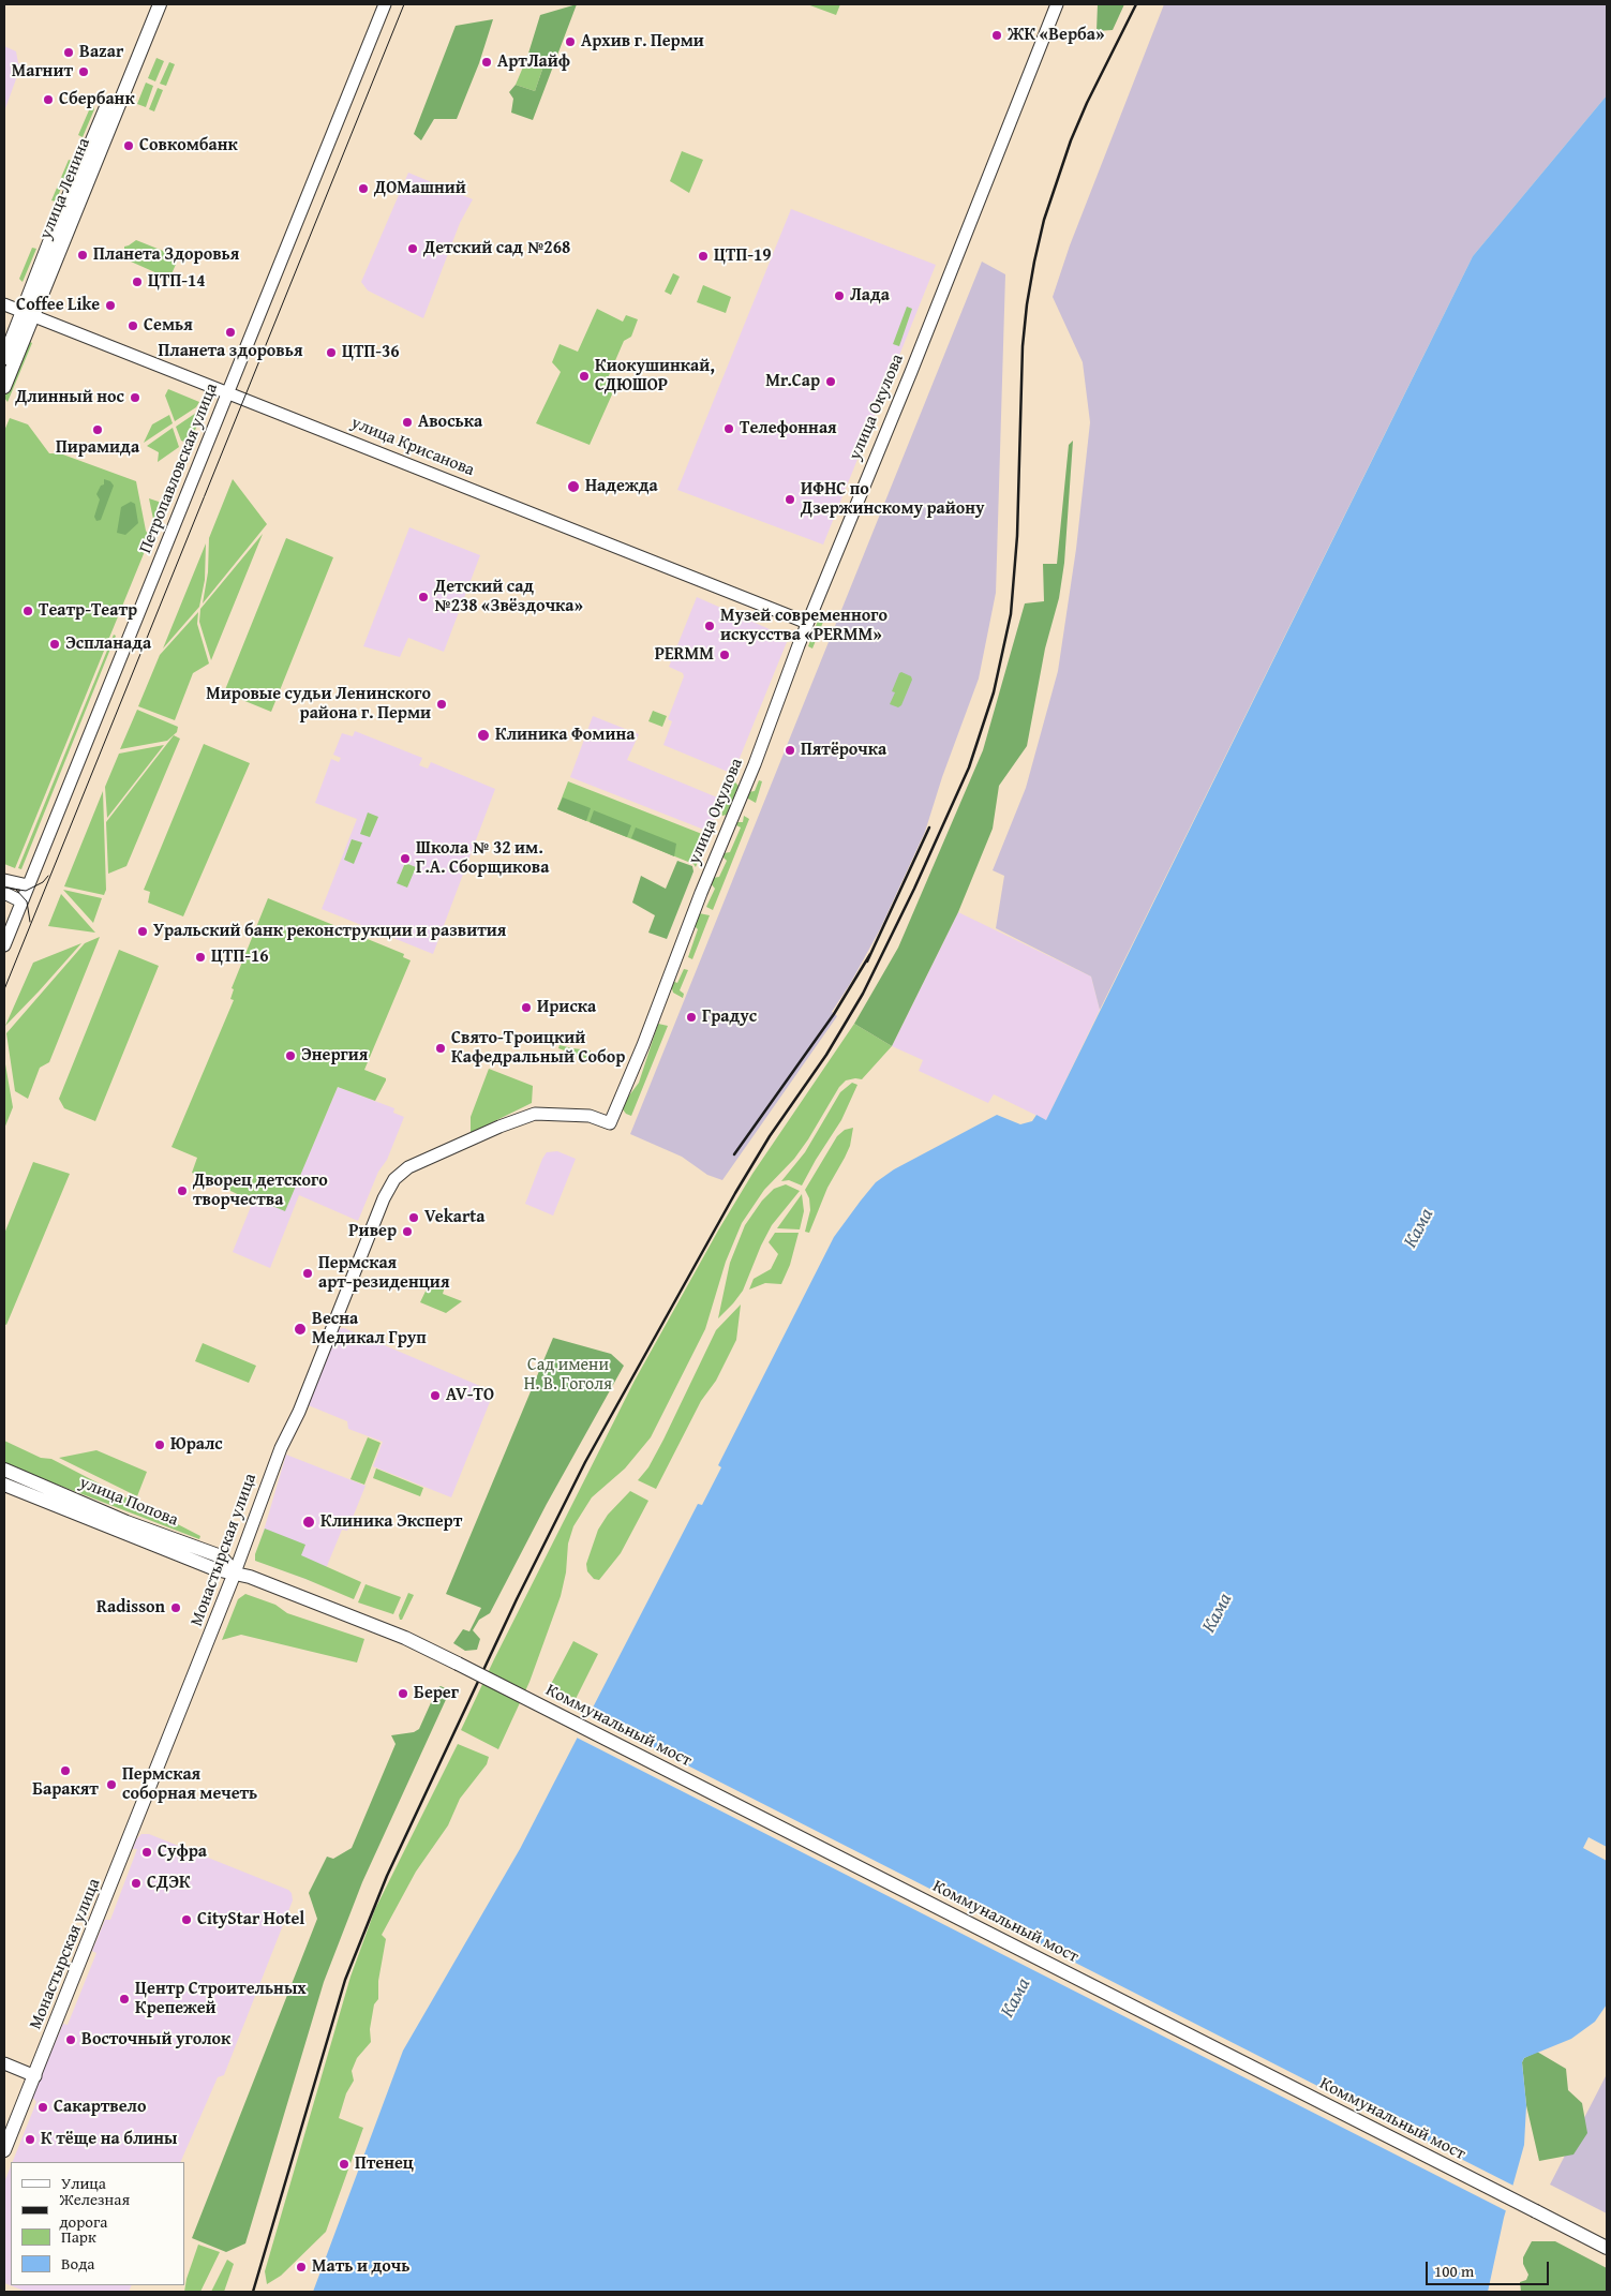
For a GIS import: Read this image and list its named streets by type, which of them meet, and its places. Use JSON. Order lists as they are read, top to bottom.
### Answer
{
  "streets": {
    "main road": [
      "улица Ленина",
      "улица Окулова",
      "улица Крисанова",
      "Петропавловская улица",
      "улица Попова",
      "Монастырская улица",
      "Коммунальный мост"
    ]
  },
  "crossings": [
    ["улица Ленина", "улица Крисанова"],
    ["улица Окулова", "улица Крисанова"],
    ["улица Окулова", "Монастырская улица"],
    ["улица Крисанова", "Петропавловская улица"],
    ["улица Попова", "Монастырская улица"],
    ["улица Попова", "Коммунальный мост"]
  ],
  "water": ["Кама"],
  "parks": ["Сад имени Н. В. Гоголя"],
  "places": [
    "ЖК «Верба»",
    "Архив г. Перми",
    "Bazar",
    "АртЛайф",
    "Магнит",
    "Сбербанк",
    "Совкомбанк",
    "ДОМашний",
    "Детский сад №268",
    "Планета Здоровья",
    "ЦТП-19",
    "ЦТП-14",
    "Лада",
    "Coffee Like",
    "Семья",
    "Планета здоровья",
    "ЦТП-36",
    "Киокушинкай, СДЮШОР",
    "Mr.Cap",
    "Длинный нос",
    "Авоська",
    "Телефонная",
    "Пирамида",
    "Надежда",
    "ИФНС по Дзержинскому району",
    "Детский сад №238 «Звёздочка»",
    "Театр-Театр",
    "Музей современного искусства «PERMM»",
    "Эспланада",
    "PERMM",
    "Мировые судьи Ленинского района г. Перми",
    "Клиника Фомина",
    "Пятёрочка",
    "Школа № 32 им. Г.А. Сборщикова",
    "Уральский банк реконструкции и развития",
    "ЦТП-16",
    "Ириска",
    "Градус",
    "Свято-Троицкий Кафедральный Собор",
    "Энергия",
    "Дворец детского творчества",
    "Vekarta",
    "Ривер",
    "Пермская арт-резиденция",
    "Весна Медикал Груп",
    "AV-TO",
    "Юралс",
    "Клиника Эксперт",
    "Radisson",
    "Берег",
    "Баракят",
    "Пермская соборная мечеть",
    "Суфра",
    "СДЭК",
    "CityStar Hotel",
    "Центр Строительных Крепежей",
    "Восточный уголок",
    "Сакартвело",
    "К тёще на блины",
    "Птенец",
    "Мать и дочь"
  ],
  "legend": [
    "Улица",
    "Железная дорога",
    "Парк",
    "Вода"
  ],
  "scale_bar": "100 m"
}
